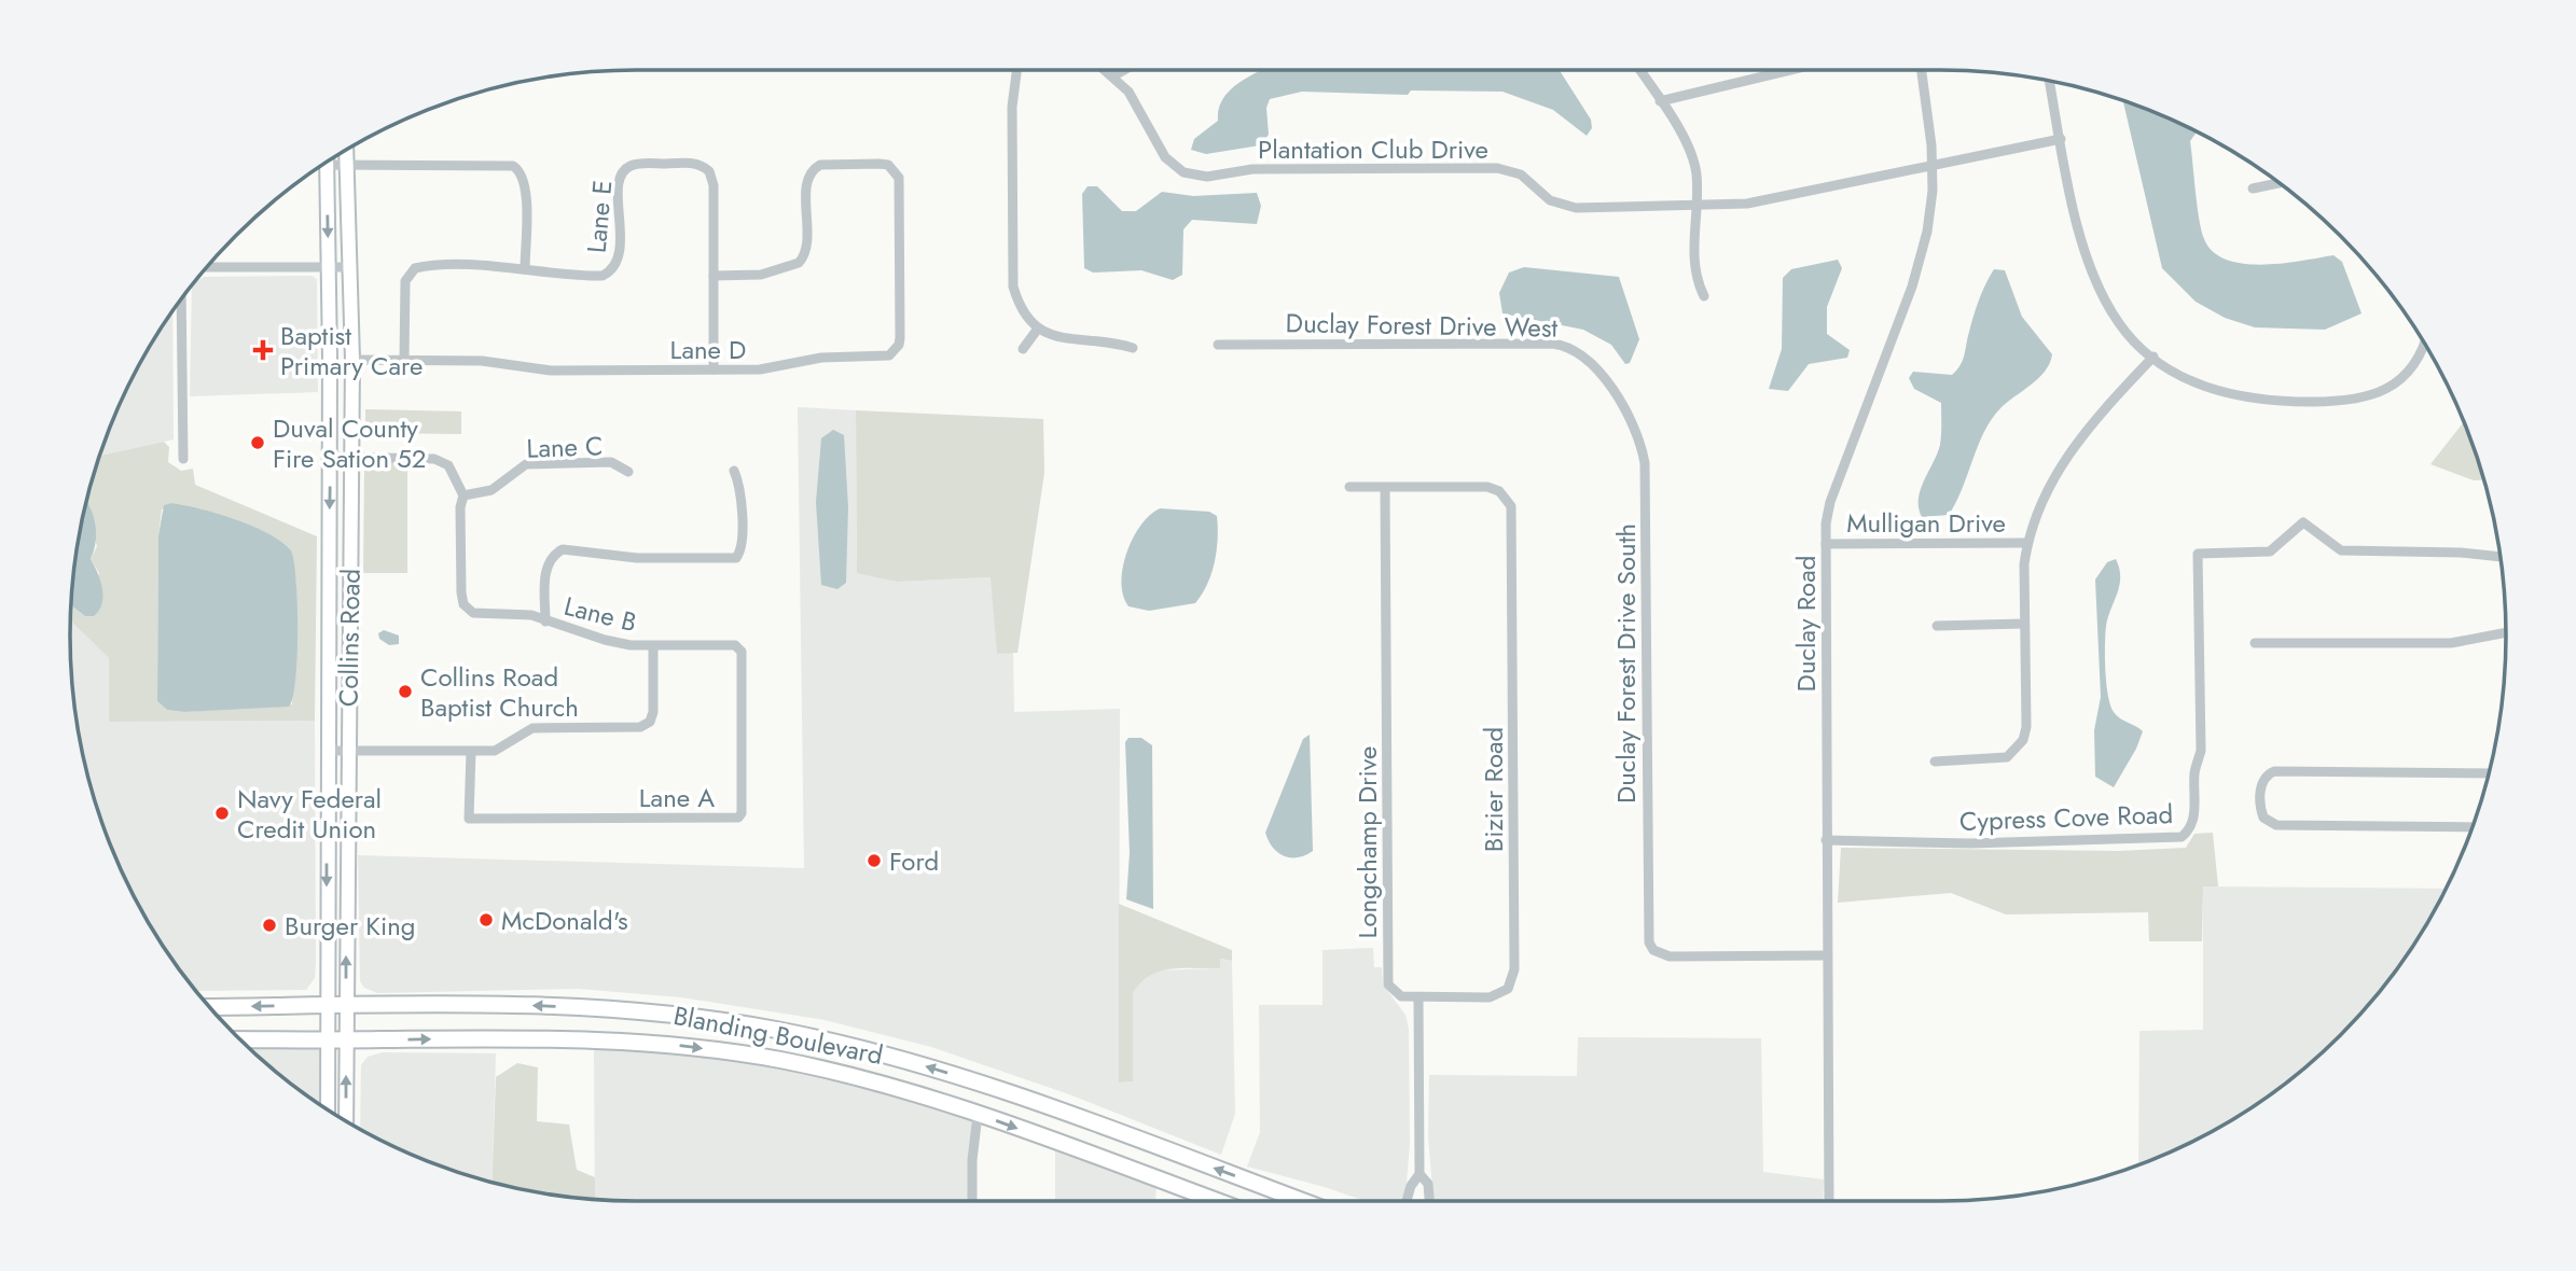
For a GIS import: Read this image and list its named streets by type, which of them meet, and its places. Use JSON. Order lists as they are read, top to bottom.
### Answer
{
  "streets": {
    "main road": ["Collins Road", "Blanding Boulevard"],
    "street": [
      "Plantation Club Drive",
      "Lane E",
      "Duclay Forest Drive West",
      "Lane D",
      "Lane C",
      "Mulligan Drive",
      "Lane B",
      "Duclay Road",
      "Duclay Forest Drive South",
      "Bizier Road",
      "Lane A",
      "Cypress Cove Road",
      "Longchamp Drive"
    ]
  },
  "crossings": [
    ["Plantation Club Drive", "Duclay Road"],
    ["Lane E", "Lane D"],
    ["Duclay Forest Drive West", "Duclay Forest Drive South"],
    ["Lane D", "Collins Road"],
    ["Lane C", "Lane B"],
    ["Mulligan Drive", "Duclay Road"],
    ["Lane B", "Lane A"],
    ["Duclay Road", "Duclay Forest Drive South"],
    ["Duclay Road", "Cypress Cove Road"],
    ["Collins Road", "Blanding Boulevard"],
    ["Bizier Road", "Longchamp Drive"]
  ],
  "places": {
    "health": ["Baptist Primary Care"],
    "other": [
      "Duval County Fire Sation 52",
      "Collins Road Baptist Church",
      "Navy Federal Credit Union",
      "Ford",
      "McDonald's",
      "Burger King"
    ]
  }
}
